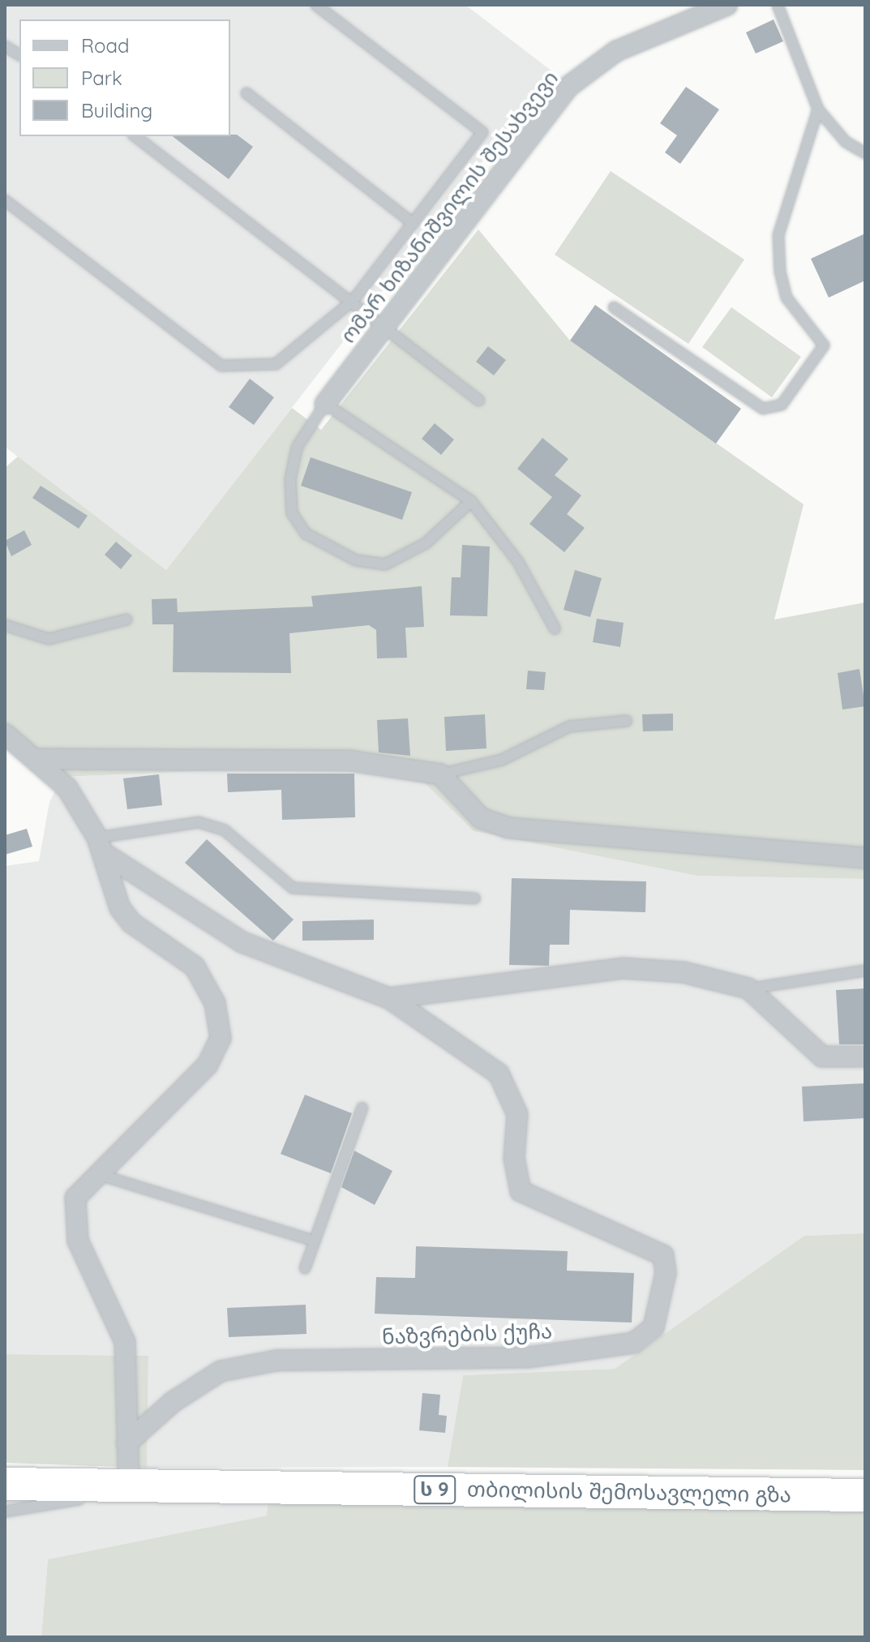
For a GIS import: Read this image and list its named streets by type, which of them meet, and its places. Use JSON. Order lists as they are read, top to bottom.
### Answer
{
  "streets": {
    "highway": ["ს 9", "თბილისის შემოსავლელი გზა"],
    "street": ["ომარ ხიზანიშვილის შესახვევი", "ნაზვრების ქუჩა"]
  },
  "crossings": [
    ["ნაზვრების ქუჩა", "თბილისის შემოსავლელი გზა"]
  ],
  "legend": ["Road", "Park", "Building"]
}
